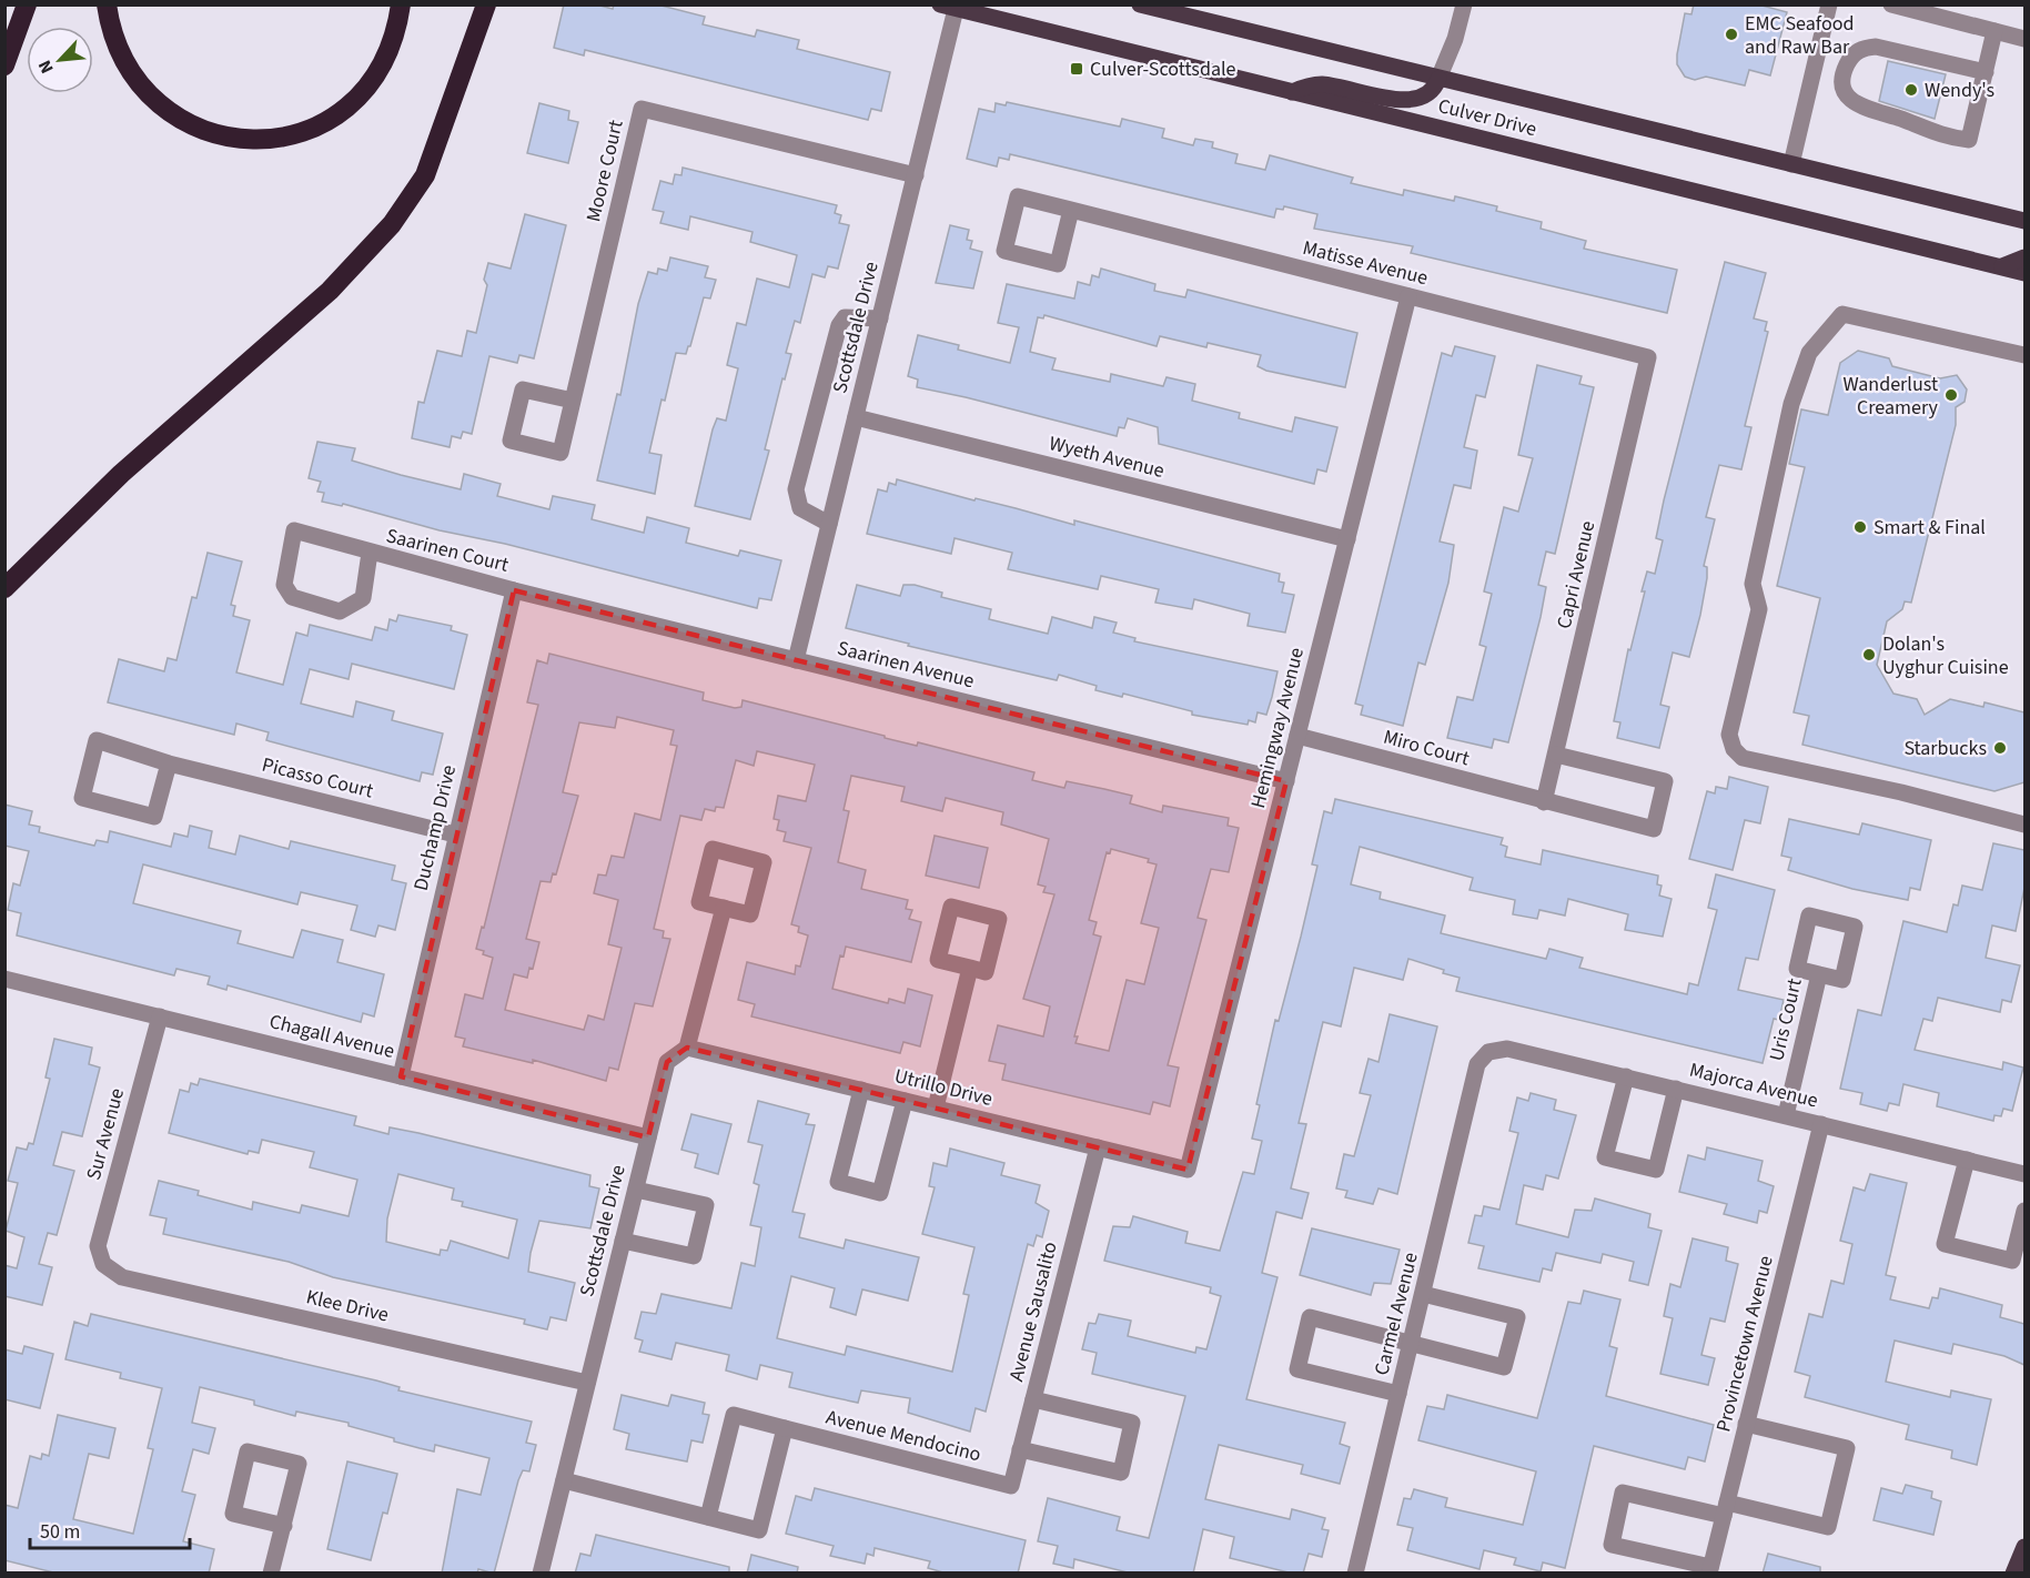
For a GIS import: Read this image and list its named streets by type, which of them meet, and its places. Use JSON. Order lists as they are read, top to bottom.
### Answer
{
  "streets": {
    "main road": ["Culver Drive"],
    "street": [
      "Moore Court",
      "Matisse Avenue",
      "Scottsdale Drive",
      "Wyeth Avenue",
      "Saarinen Court",
      "Capri Avenue",
      "Saarinen Avenue",
      "Hemingway Avenue",
      "Miro Court",
      "Picasso Court",
      "Duchamp Drive",
      "Uris Court",
      "Chagall Avenue",
      "Majorca Avenue",
      "Utrillo Drive",
      "Sur Avenue",
      "Klee Drive",
      "Avenue Sausalito",
      "Carmel Avenue",
      "Provincetown Avenue",
      "Avenue Mendocino"
    ]
  },
  "crossings": [
    ["Culver Drive", "Scottsdale Drive"],
    ["Moore Court", "Scottsdale Drive"],
    ["Matisse Avenue", "Capri Avenue"],
    ["Matisse Avenue", "Hemingway Avenue"],
    ["Scottsdale Drive", "Wyeth Avenue"],
    ["Scottsdale Drive", "Saarinen Avenue"],
    ["Scottsdale Drive", "Chagall Avenue"],
    ["Scottsdale Drive", "Utrillo Drive"],
    ["Scottsdale Drive", "Klee Drive"],
    ["Wyeth Avenue", "Hemingway Avenue"],
    ["Saarinen Court", "Saarinen Avenue"],
    ["Saarinen Court", "Duchamp Drive"],
    ["Capri Avenue", "Miro Court"],
    ["Saarinen Avenue", "Hemingway Avenue"],
    ["Saarinen Avenue", "Duchamp Drive"],
    ["Hemingway Avenue", "Miro Court"],
    ["Hemingway Avenue", "Utrillo Drive"],
    ["Picasso Court", "Duchamp Drive"],
    ["Duchamp Drive", "Chagall Avenue"],
    ["Uris Court", "Majorca Avenue"],
    ["Chagall Avenue", "Sur Avenue"],
    ["Majorca Avenue", "Carmel Avenue"],
    ["Majorca Avenue", "Provincetown Avenue"],
    ["Utrillo Drive", "Avenue Sausalito"],
    ["Sur Avenue", "Klee Drive"],
    ["Avenue Sausalito", "Avenue Mendocino"]
  ],
  "places": {
    "other": [
      "EMC Seafood and Raw Bar",
      "Wendy's",
      "Wanderlust Creamery",
      "Smart & Final",
      "Dolan's Uyghur Cuisine",
      "Starbucks"
    ],
    "transit": ["Culver-Scottsdale"]
  },
  "scale_bar": "50 m",
  "north": "bottom left"
}
